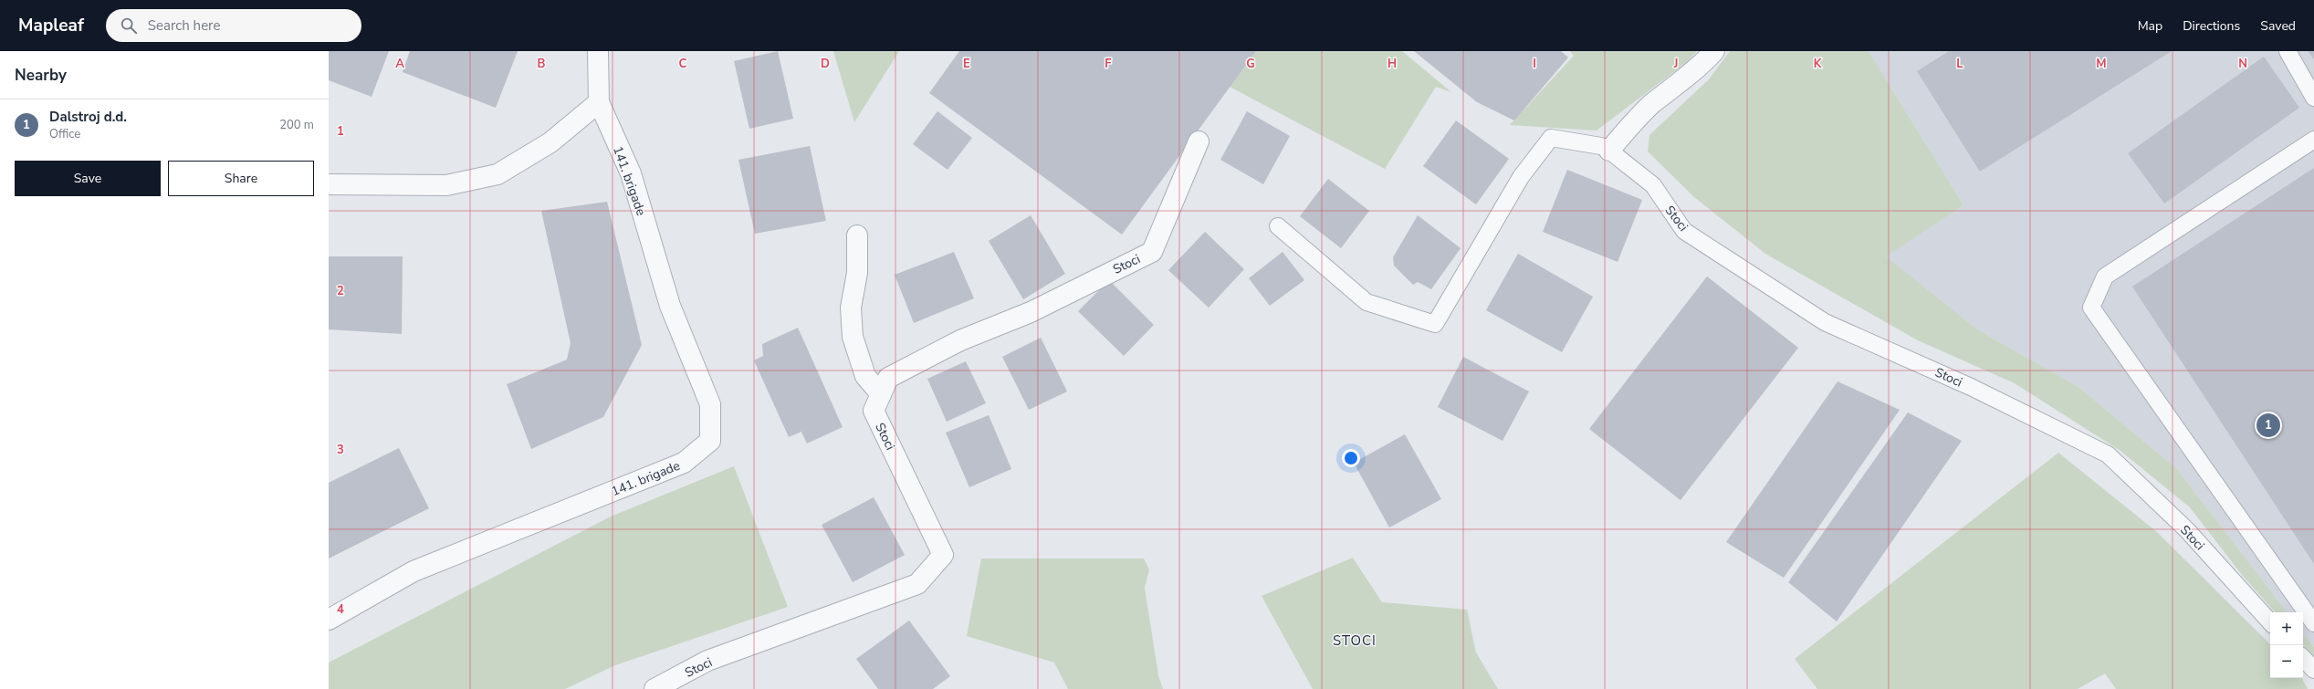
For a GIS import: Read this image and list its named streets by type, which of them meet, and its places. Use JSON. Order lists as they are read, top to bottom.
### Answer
{
  "streets": {
    "street": ["141. brigade", "Stoci"]
  },
  "districts": ["STOCI"],
  "page": {
    "header": "Mapleaf",
    "search": "Search here",
    "nav": ["Map", "Directions", "Saved"],
    "heading": "Nearby",
    "list": [
      {
        "mark": "1",
        "name": "Dalstroj d.d.",
        "note": "Office",
        "value": "200 m"
      }
    ],
    "buttons": ["Save", "Share"],
    "pins": "1",
    "map_buttons": ["+", "−"]
  },
  "grid": {
    "columns": [
      "A",
      "B",
      "C",
      "D",
      "E",
      "F",
      "G",
      "H",
      "I",
      "J",
      "K",
      "L",
      "M",
      "N"
    ],
    "rows": [
      "1",
      "2",
      "3",
      "4"
    ]
  }
}
